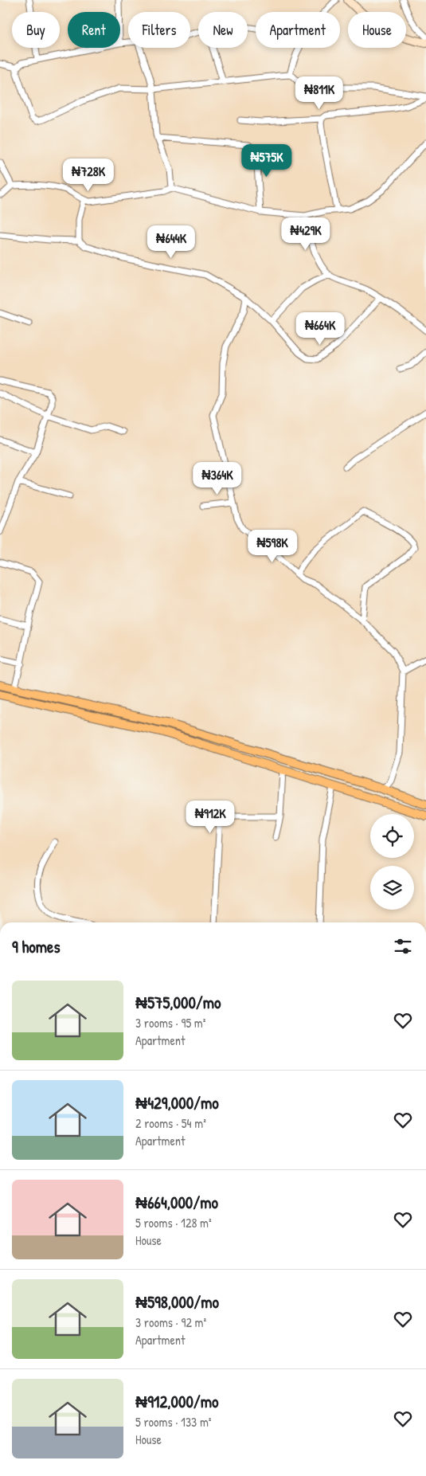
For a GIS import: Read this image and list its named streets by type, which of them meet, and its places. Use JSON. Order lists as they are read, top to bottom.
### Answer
{
  "page": {
    "chip": [
      "Buy",
      "Rent",
      "Filters",
      "New",
      "Apartment",
      "House"
    ],
    "price": [
      "₦811K",
      "₦575K",
      "₦728K",
      "₦429K",
      "₦644K",
      "₦664K",
      "₦364K",
      "₦598K",
      "₦912K"
    ],
    "heading": "9 homes",
    "list": [
      {
        "name": "₦575,000/mo",
        "note": "3 rooms · 95 m² · Apartment"
      },
      {
        "name": "₦429,000/mo",
        "note": "2 rooms · 54 m² · Apartment"
      },
      {
        "name": "₦664,000/mo",
        "note": "5 rooms · 128 m² · House"
      },
      {
        "name": "₦598,000/mo",
        "note": "3 rooms · 92 m² · Apartment"
      },
      {
        "name": "₦912,000/mo",
        "note": "5 rooms · 133 m² · House"
      }
    ]
  }
}
